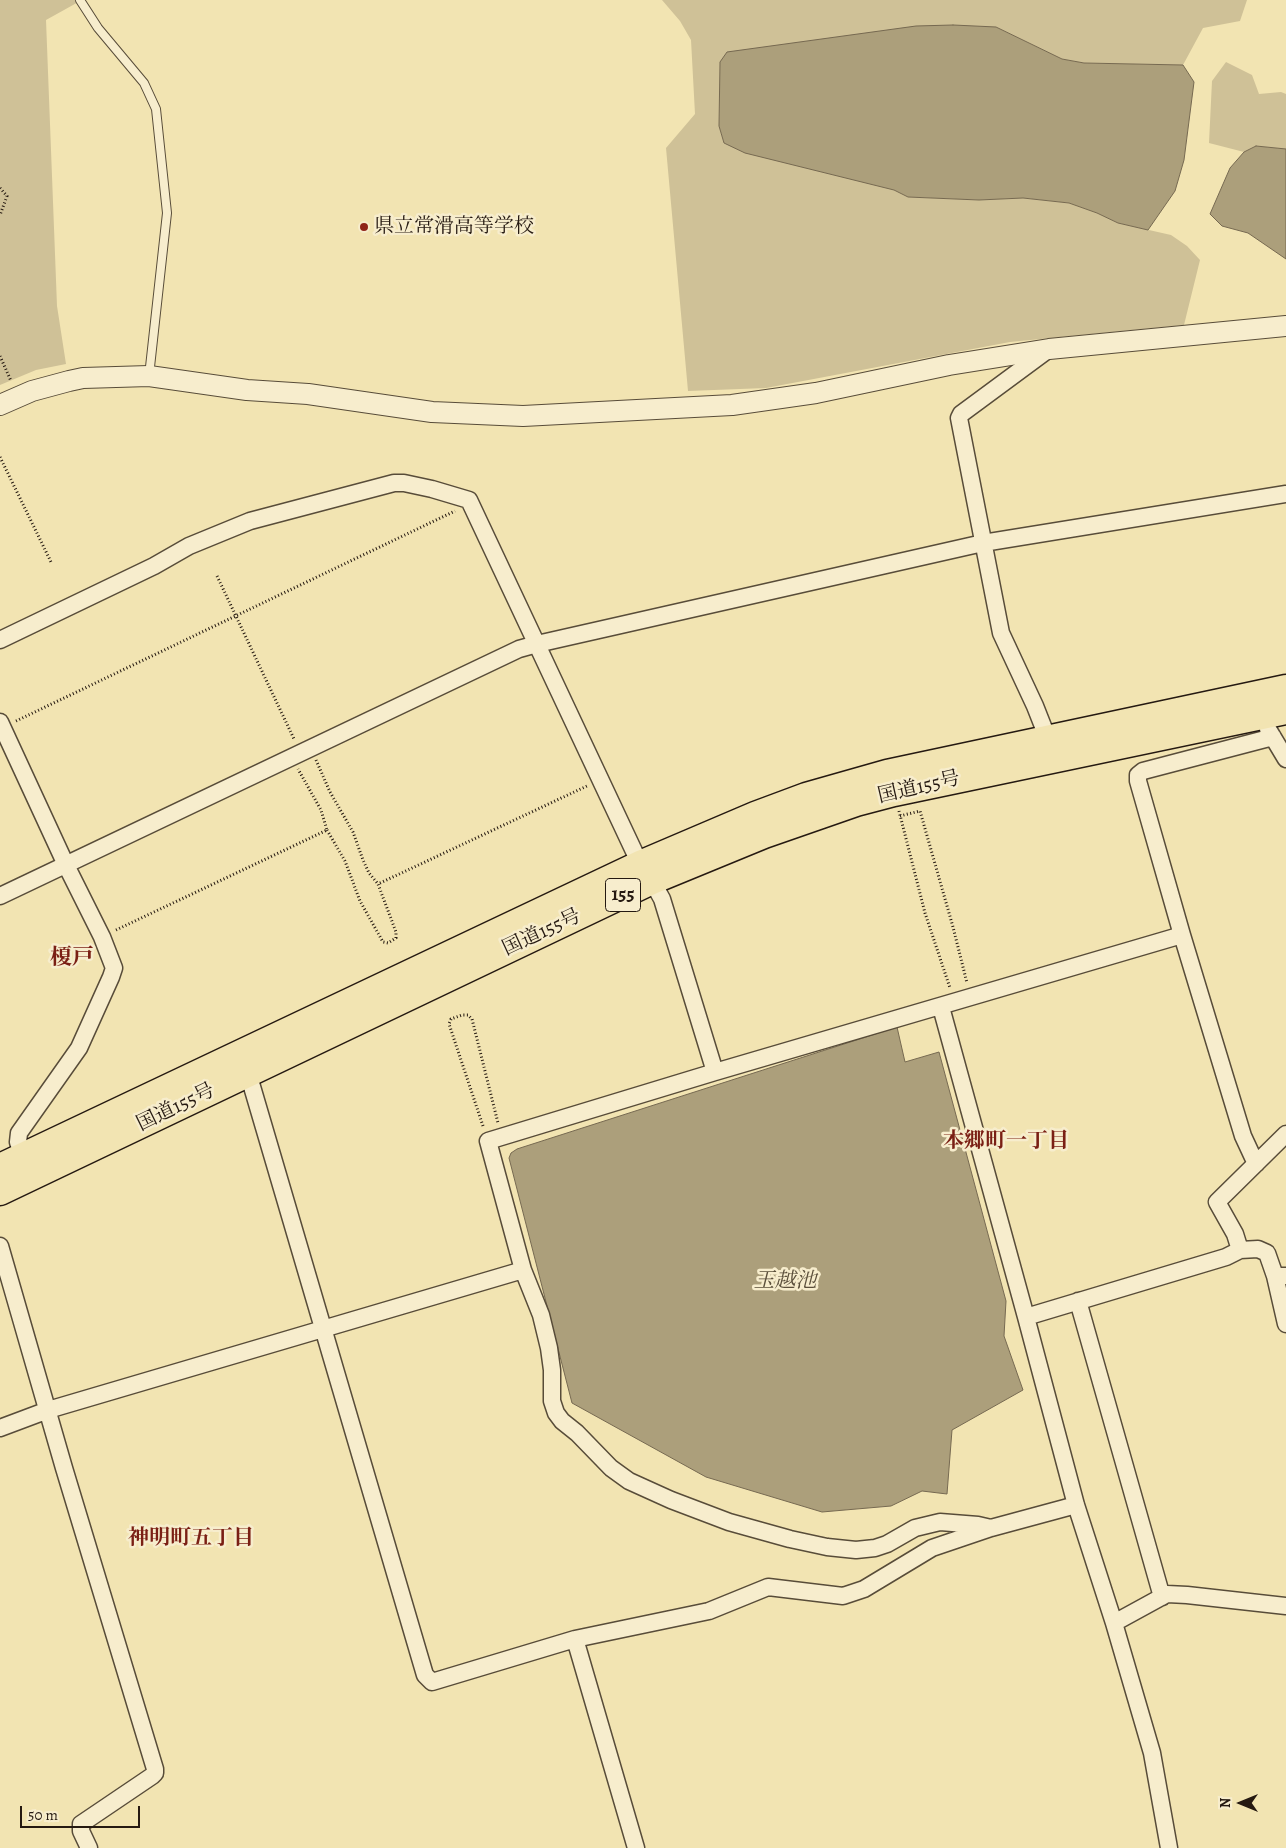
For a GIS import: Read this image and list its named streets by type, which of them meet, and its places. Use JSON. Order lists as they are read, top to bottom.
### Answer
{
  "streets": {
    "highway": ["国道155号", "155"]
  },
  "districts": ["榎戸", "本郷町一丁目", "神明町五丁目"],
  "water": ["玉越池"],
  "places": ["県立常滑高等学校"],
  "scale_bar": "50 m",
  "north": "left"
}
